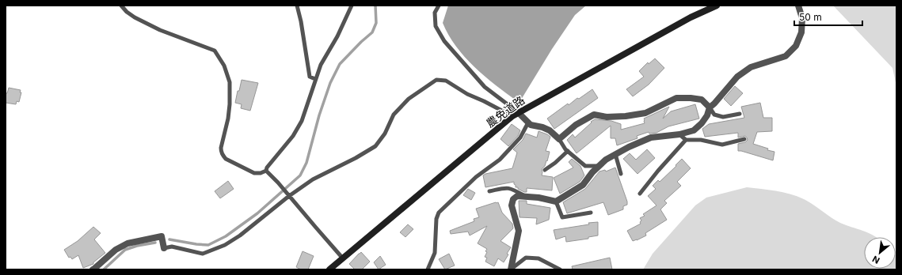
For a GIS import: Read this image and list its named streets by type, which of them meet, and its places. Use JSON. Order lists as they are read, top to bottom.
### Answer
{
  "streets": {
    "street": ["農免道路"]
  },
  "scale_bar": "50 m",
  "north": "bottom left"
}
